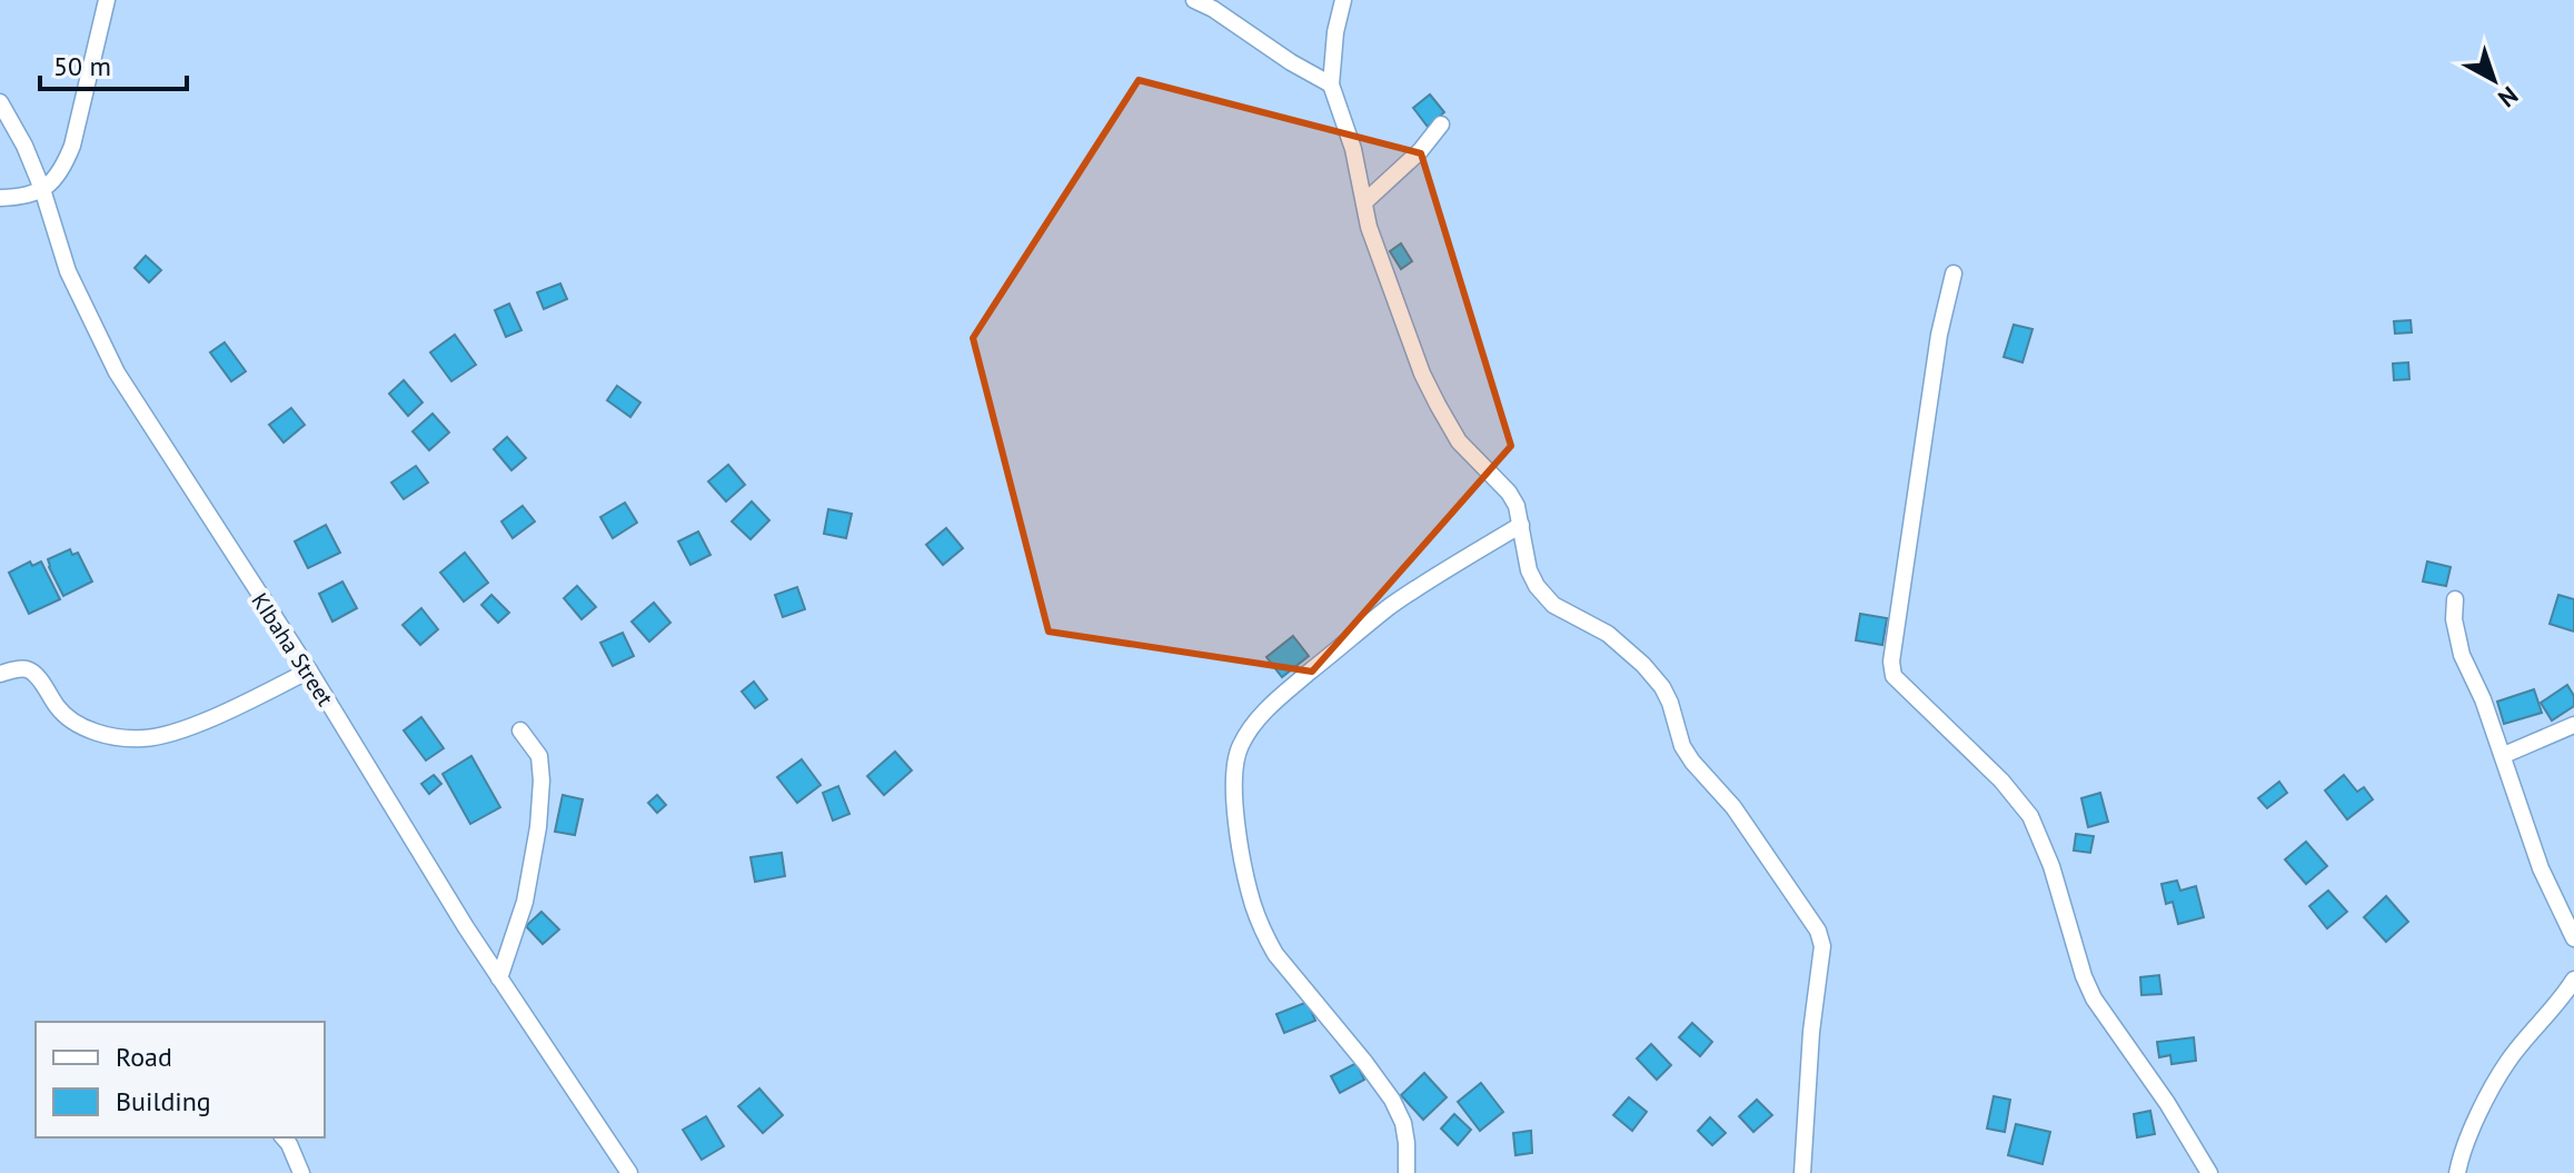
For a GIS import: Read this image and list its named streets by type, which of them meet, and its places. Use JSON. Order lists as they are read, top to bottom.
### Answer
{
  "streets": {
    "street": ["KIbaha Street"]
  },
  "legend": ["Road", "Building"],
  "scale_bar": "50 m",
  "north": "bottom right"
}
